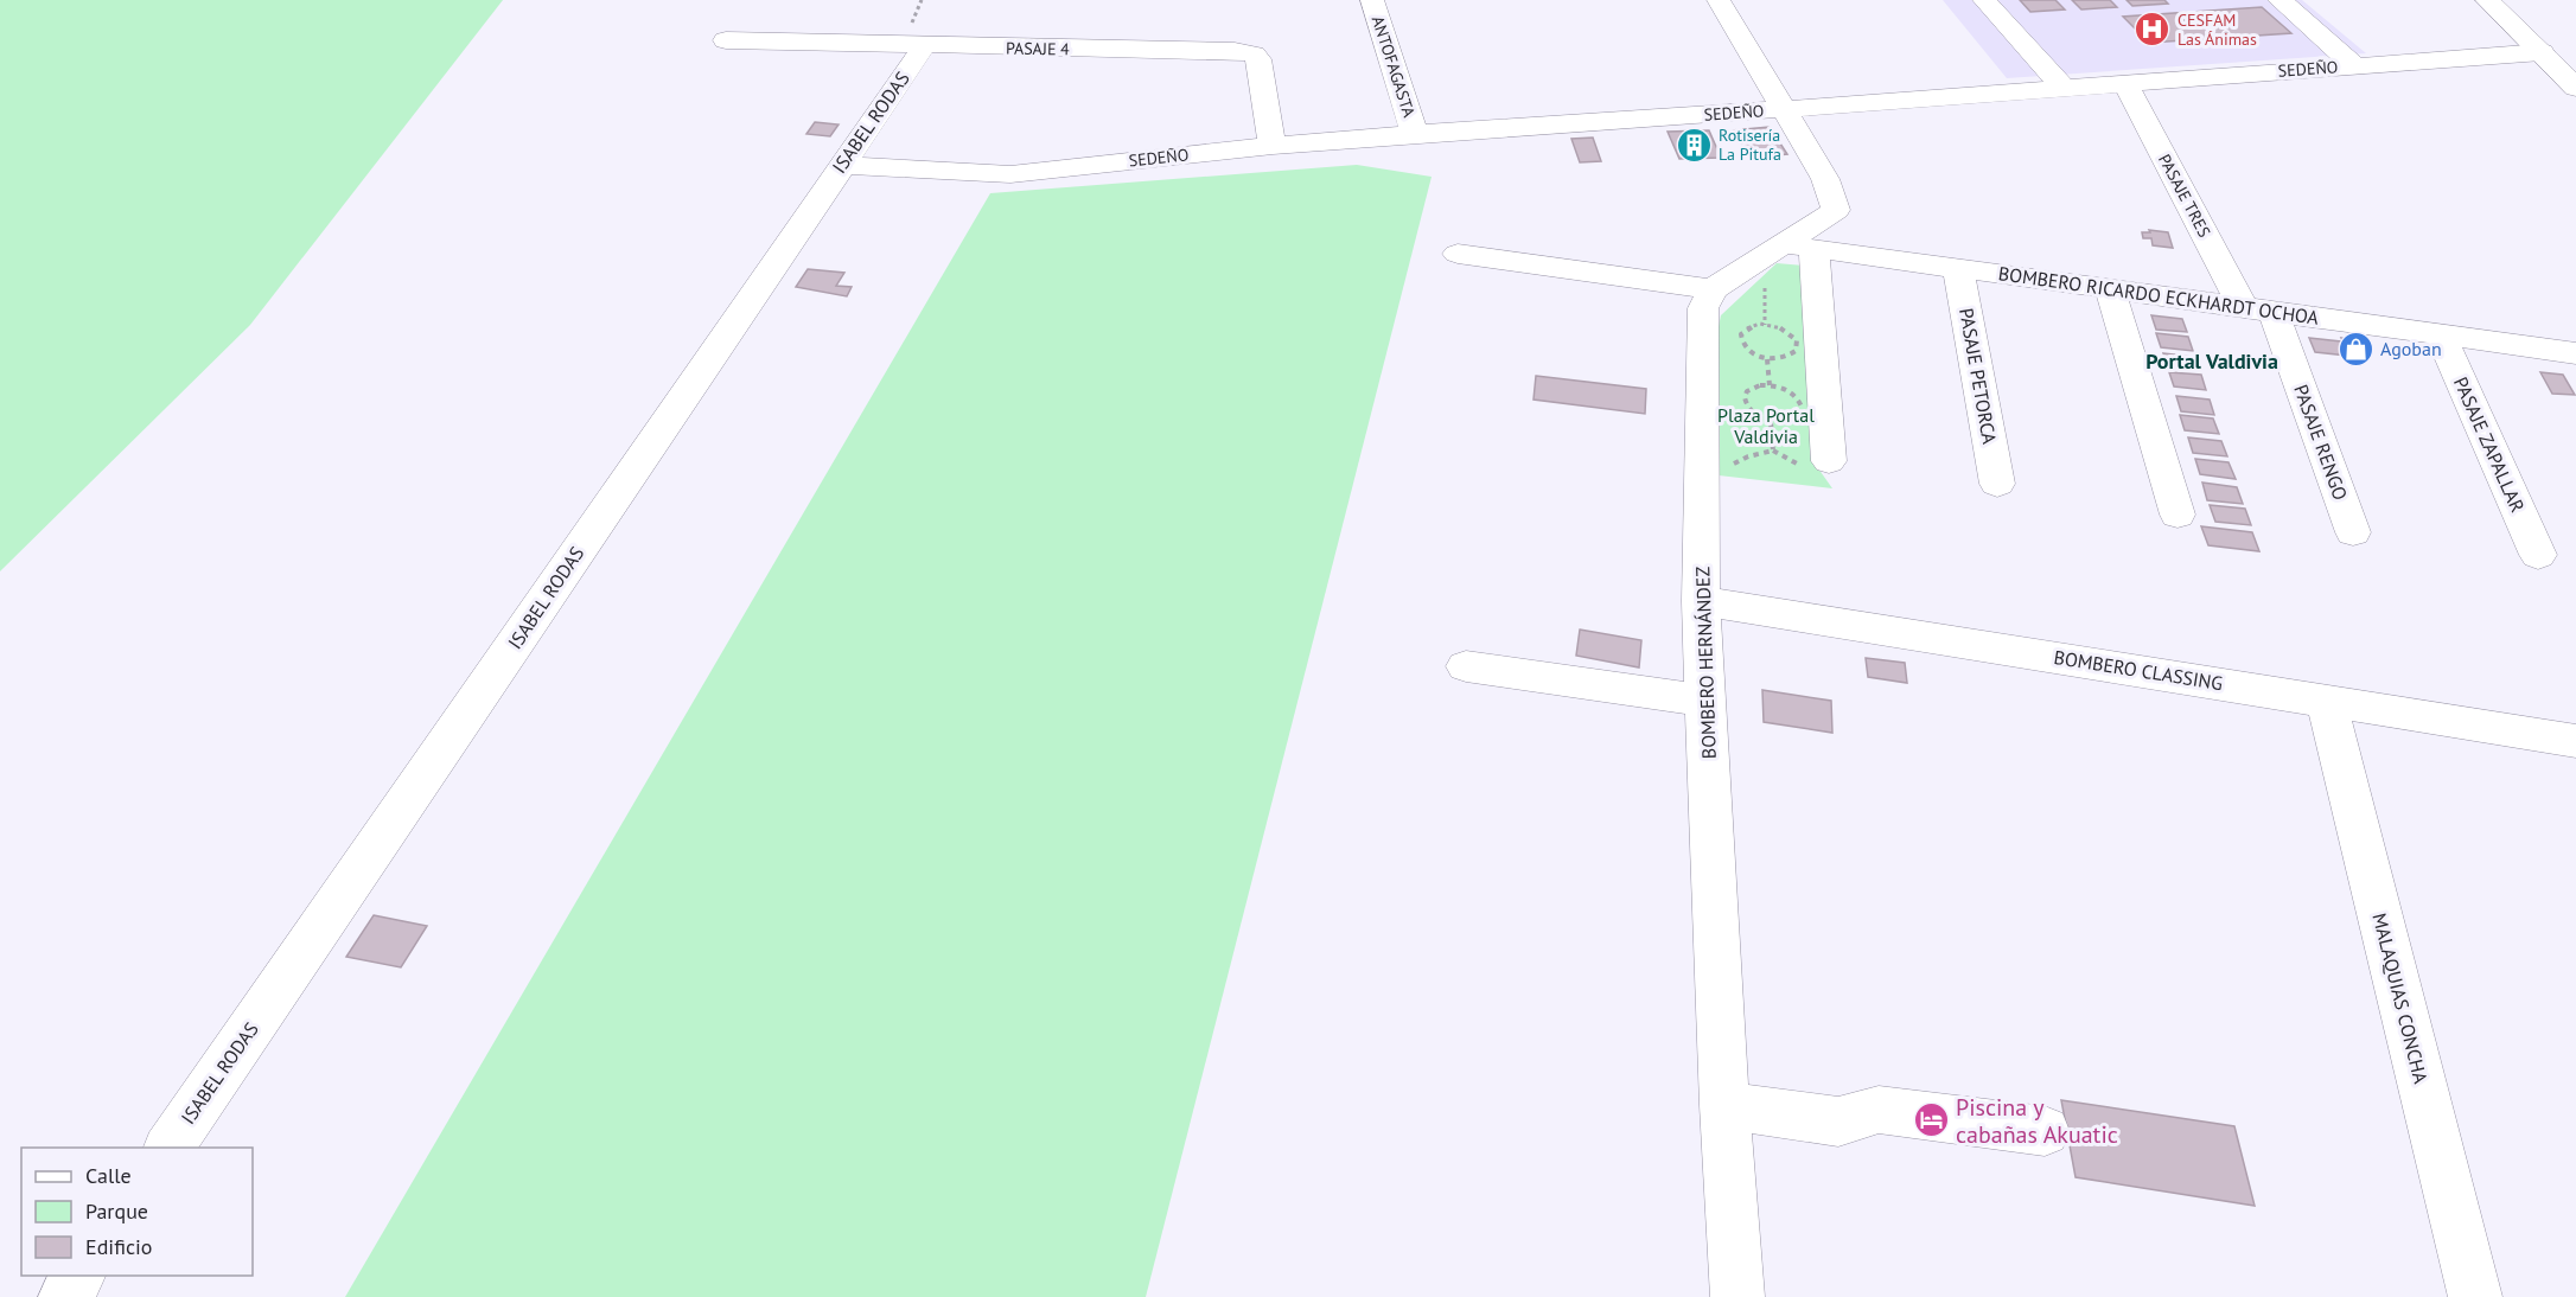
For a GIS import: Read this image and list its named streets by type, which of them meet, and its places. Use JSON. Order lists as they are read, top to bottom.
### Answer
{
  "streets": {
    "main road": [
      "PASAJE 4",
      "ANTOFAGASTA",
      "SEDEÑO",
      "ISABEL RODAS",
      "PASAJE TRES",
      "BOMBERO RICARDO ECKHARDT OCHOA",
      "PASAJE PETORCA",
      "PASAJE RENGO",
      "PASAJE ZAPALLAR",
      "BOMBERO HERNÁNDEZ",
      "BOMBERO CLASSING",
      "MALAQUIAS CONCHA"
    ]
  },
  "crossings": [
    ["PASAJE 4", "SEDEÑO"],
    ["PASAJE 4", "ISABEL RODAS"],
    ["ANTOFAGASTA", "SEDEÑO"],
    ["SEDEÑO", "ISABEL RODAS"],
    ["SEDEÑO", "PASAJE TRES"],
    ["PASAJE TRES", "BOMBERO RICARDO ECKHARDT OCHOA"],
    ["PASAJE TRES", "PASAJE RENGO"],
    ["BOMBERO RICARDO ECKHARDT OCHOA", "PASAJE PETORCA"],
    ["BOMBERO RICARDO ECKHARDT OCHOA", "PASAJE RENGO"],
    ["BOMBERO RICARDO ECKHARDT OCHOA", "PASAJE ZAPALLAR"],
    ["BOMBERO HERNÁNDEZ", "BOMBERO CLASSING"],
    ["BOMBERO CLASSING", "MALAQUIAS CONCHA"]
  ],
  "districts": ["Portal Valdivia"],
  "parks": ["Plaza Portal Valdivia"],
  "places": {
    "hospital": ["CESFAM Las Ánimas"],
    "building": ["Rotisería La Pitufa"],
    "shop": ["Agoban"],
    "hotel": ["Piscina y cabañas Akuatic"]
  },
  "legend": ["Calle", "Parque", "Edificio"]
}
